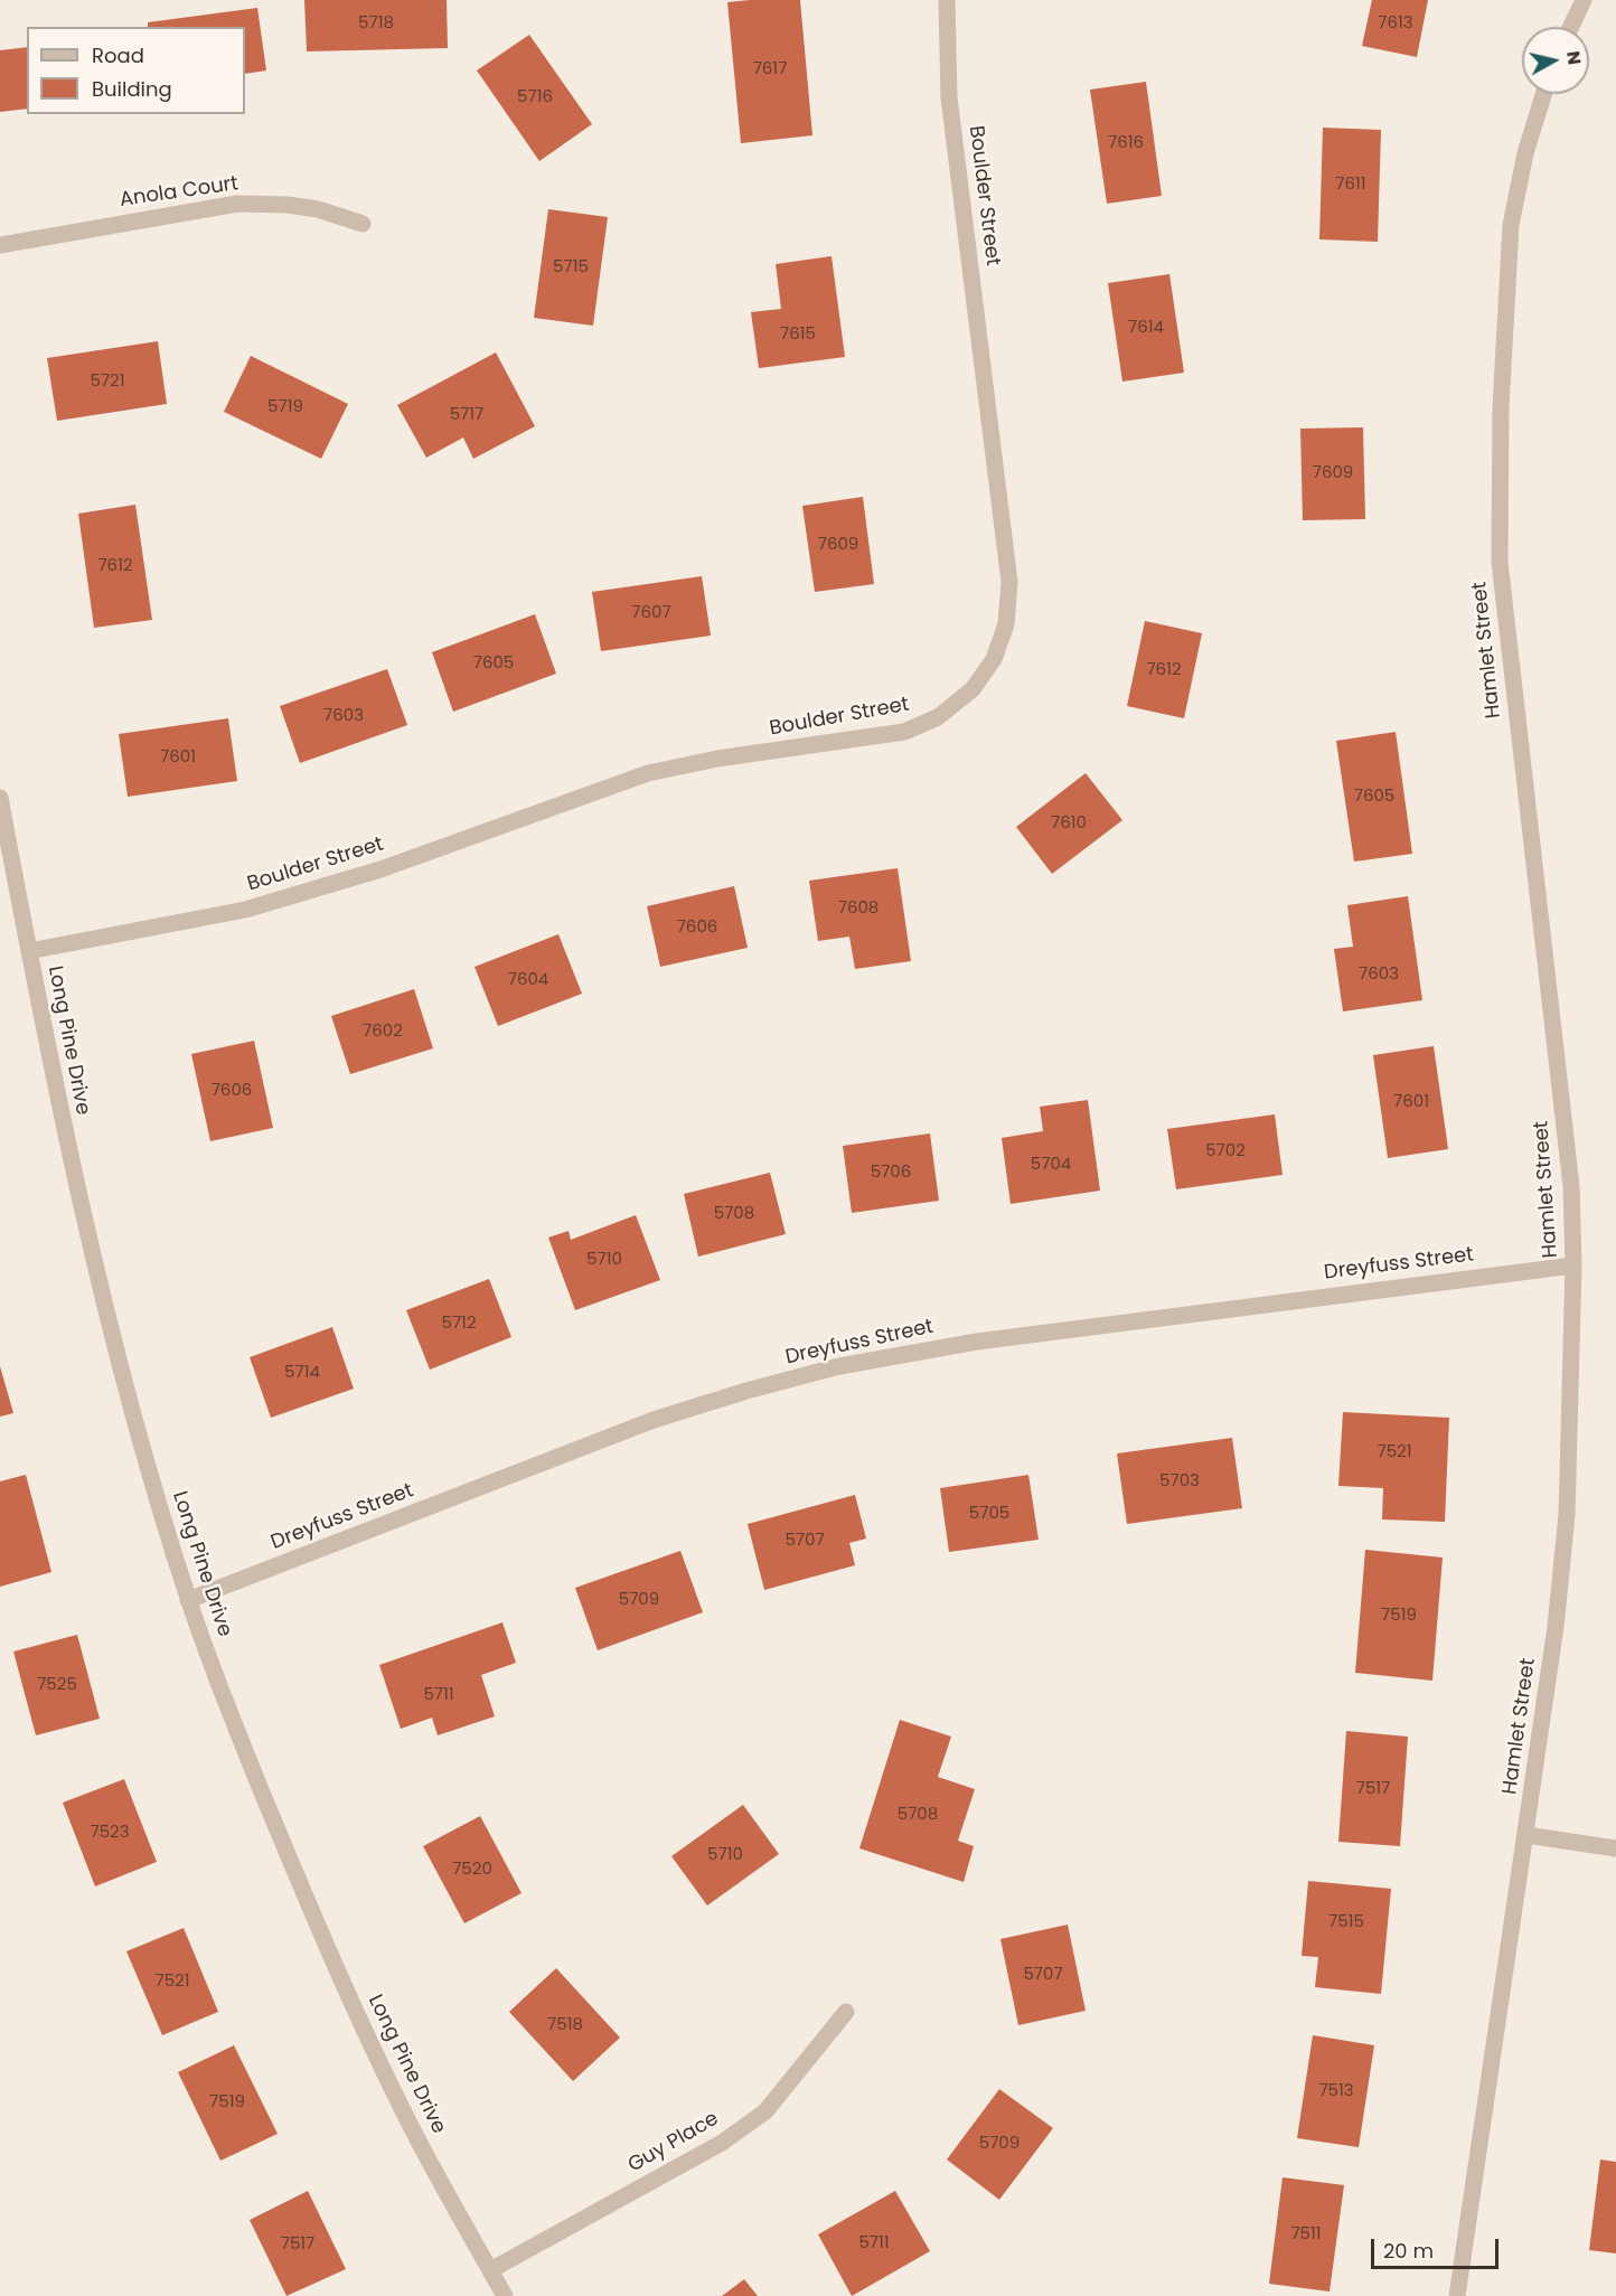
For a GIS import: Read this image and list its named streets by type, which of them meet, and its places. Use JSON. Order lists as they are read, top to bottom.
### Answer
{
  "streets": {
    "street": [
      "Anola Court",
      "Boulder Street",
      "Hamlet Street",
      "Long Pine Drive",
      "Dreyfuss Street",
      "Guy Place"
    ]
  },
  "crossings": [
    ["Boulder Street", "Long Pine Drive"],
    ["Hamlet Street", "Dreyfuss Street"],
    ["Long Pine Drive", "Dreyfuss Street"],
    ["Long Pine Drive", "Guy Place"]
  ],
  "house_numbers": [
    "5718",
    "7613",
    "7617",
    "5716",
    "7616",
    "7611",
    "5715",
    "7614",
    "7615",
    "5721",
    "5719",
    "5717",
    "7609",
    "7609",
    "7612",
    "7607",
    "7605",
    "7612",
    "7603",
    "7601",
    "7605",
    "7610",
    "7608",
    "7606",
    "7603",
    "7604",
    "7602",
    "7606",
    "7601",
    "5702",
    "5704",
    "5706",
    "5708",
    "5710",
    "5712",
    "5714",
    "7521",
    "5703",
    "5705",
    "5707",
    "5709",
    "7519",
    "7525",
    "5711",
    "7517",
    "5708",
    "7523",
    "5710",
    "7520",
    "7515",
    "5707",
    "7521",
    "7518",
    "7513",
    "7519",
    "5709",
    "7511",
    "5711",
    "7517"
  ],
  "legend": ["Road", "Building"],
  "scale_bar": "20 m",
  "north": "right"
}
